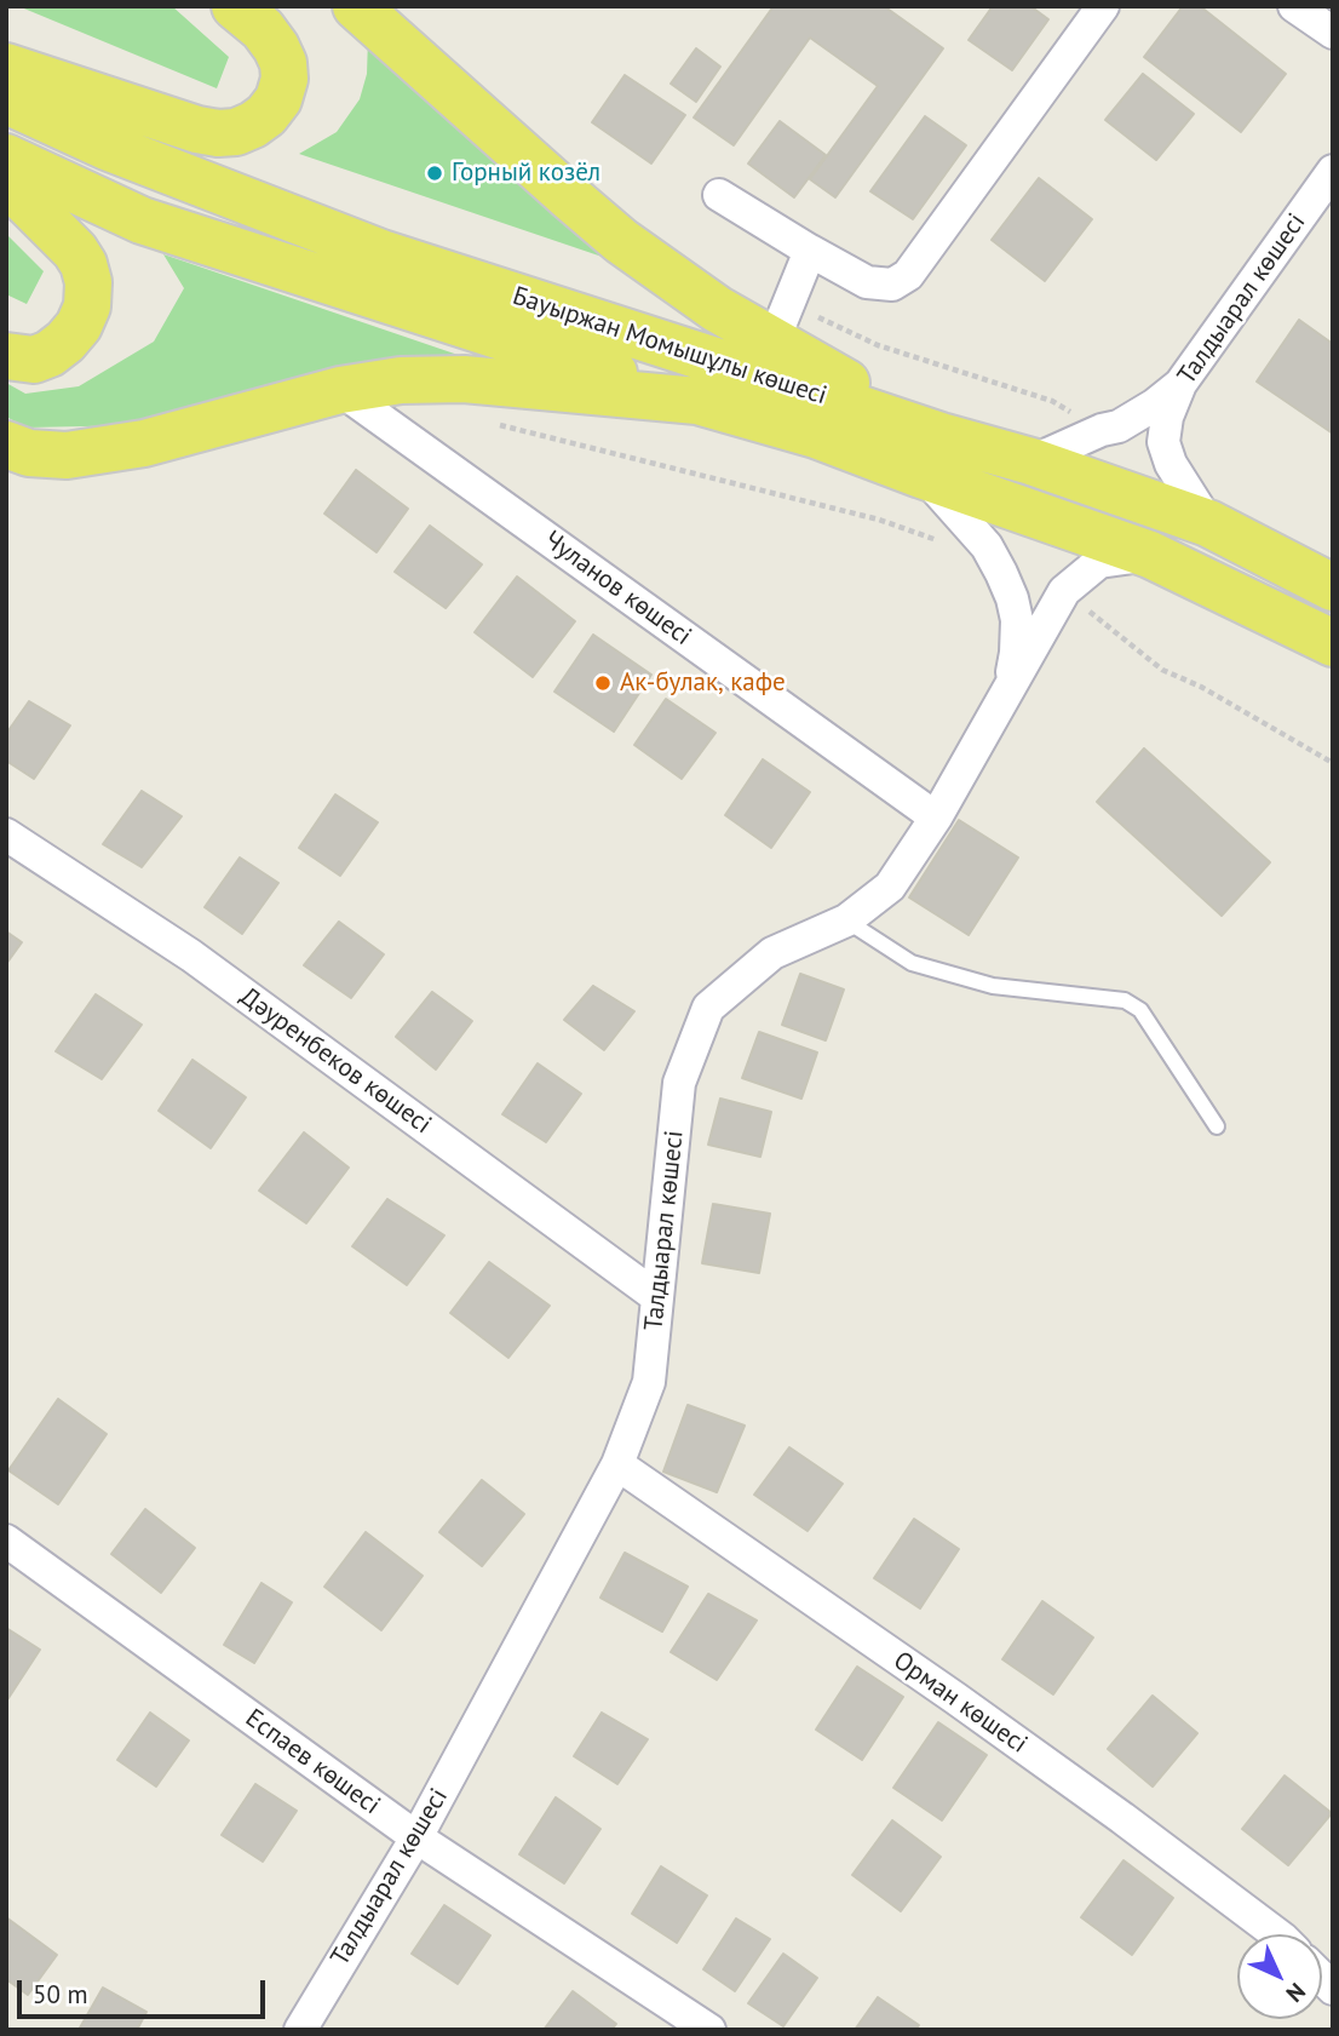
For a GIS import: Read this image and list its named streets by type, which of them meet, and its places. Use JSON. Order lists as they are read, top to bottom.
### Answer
{
  "streets": {
    "main road": ["Бауыржан Момышұлы көшесі"],
    "street": [
      "Талдыарал көшесі",
      "Чуланов көшесі",
      "Дәуренбеков көшесі",
      "Орман көшесі",
      "Еспаев көшесі"
    ]
  },
  "crossings": [
    ["Талдыарал көшесі", "Бауыржан Момышұлы көшесі"],
    ["Талдыарал көшесі", "Чуланов көшесі"],
    ["Талдыарал көшесі", "Дәуренбеков көшесі"],
    ["Талдыарал көшесі", "Орман көшесі"],
    ["Талдыарал көшесі", "Еспаев көшесі"]
  ],
  "places": ["Горный козёл", "Ак-булак, кафе"],
  "scale_bar": "50 m",
  "north": "bottom right"
}
